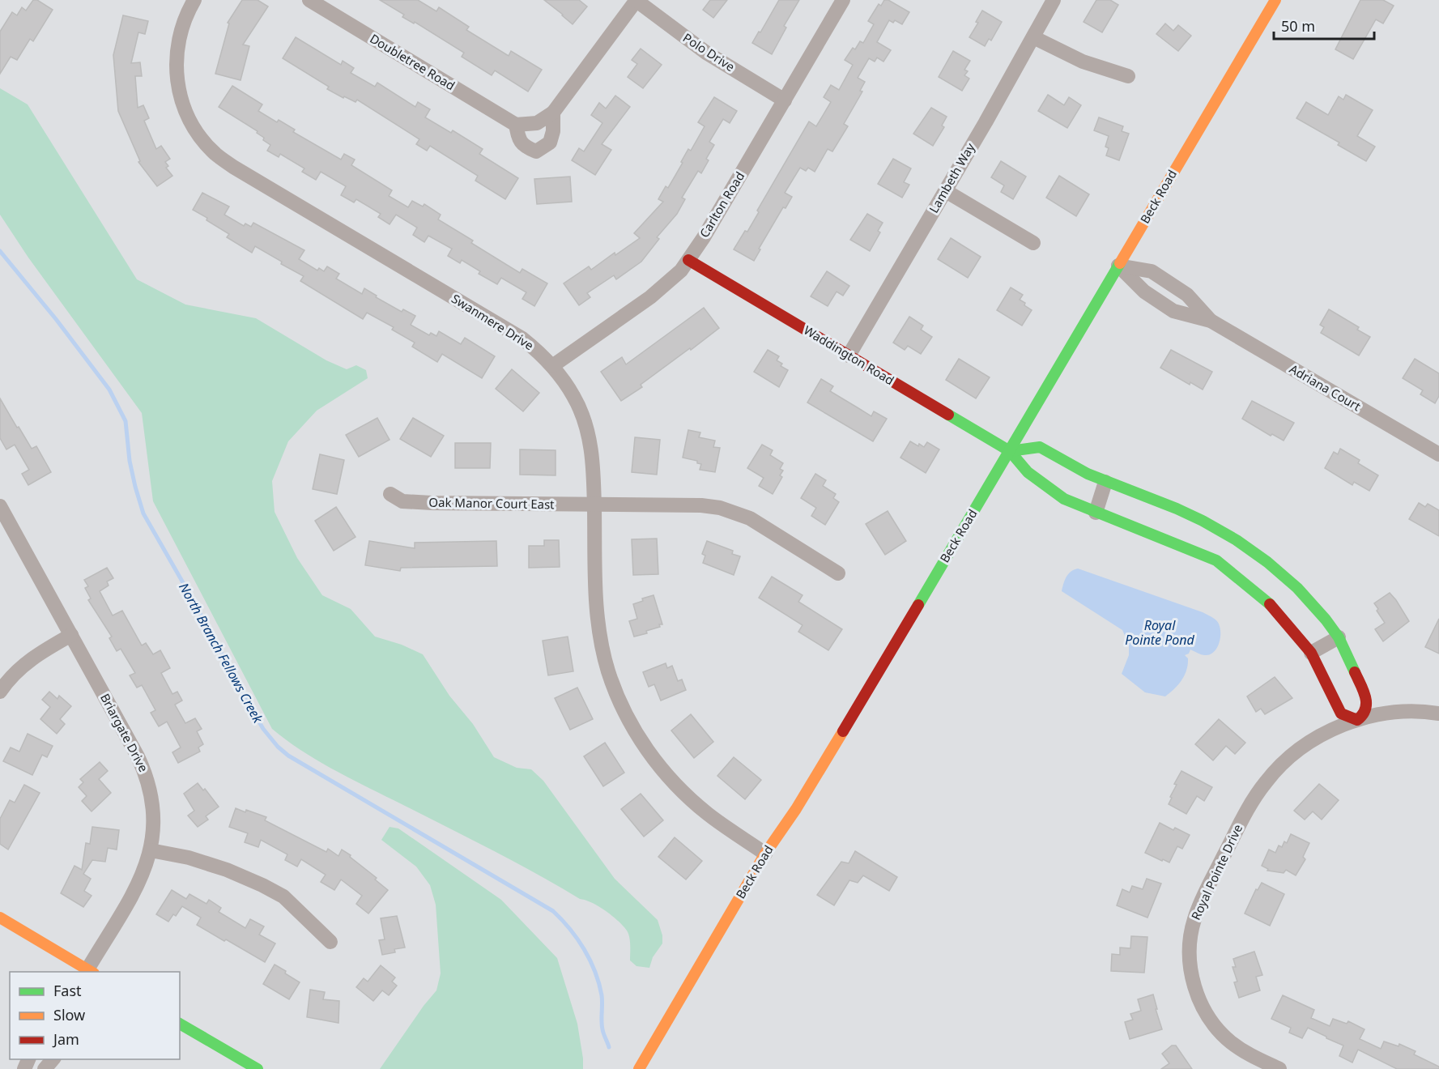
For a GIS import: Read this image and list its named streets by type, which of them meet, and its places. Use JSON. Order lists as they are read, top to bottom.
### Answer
{
  "streets": {
    "main road": ["Beck Road", "Waddington Road"],
    "street": [
      "Polo Drive",
      "Doubletree Road",
      "Lambeth Way",
      "Carlton Road",
      "Swanmere Drive",
      "Adriana Court",
      "Oak Manor Court East",
      "Briargate Drive",
      "Royal Pointe Drive"
    ]
  },
  "crossings": [
    ["Polo Drive", "Carlton Road"],
    ["Lambeth Way", "Waddington Road"],
    ["Beck Road", "Swanmere Drive"],
    ["Beck Road", "Waddington Road"],
    ["Beck Road", "Adriana Court"],
    ["Carlton Road", "Swanmere Drive"],
    ["Carlton Road", "Waddington Road"],
    ["Swanmere Drive", "Oak Manor Court East"]
  ],
  "water": ["Royal Pointe Pond", "North Branch Fellows Creek"],
  "legend": ["Fast", "Slow", "Jam"],
  "scale_bar": "50 m"
}
